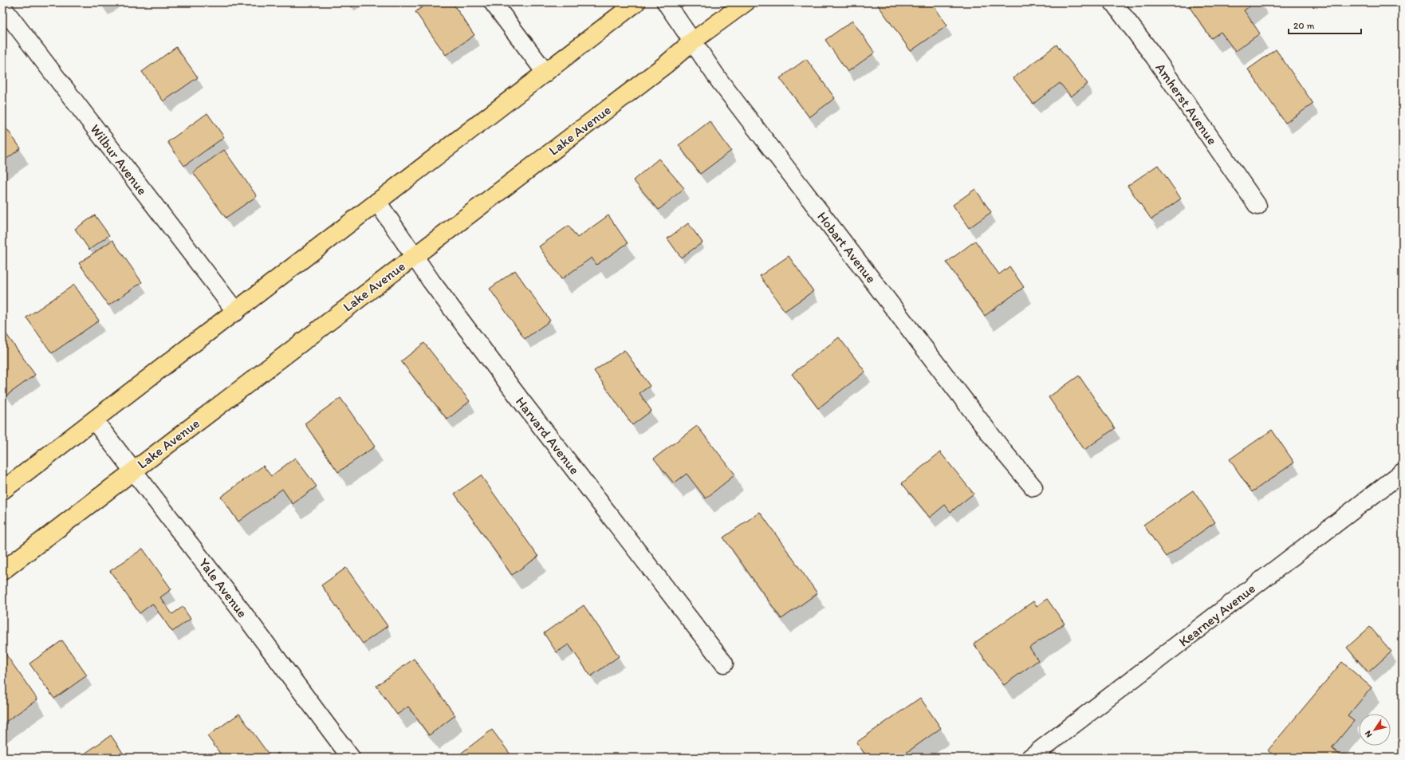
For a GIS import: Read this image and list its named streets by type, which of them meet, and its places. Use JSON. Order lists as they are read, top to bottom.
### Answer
{
  "streets": {
    "main road": ["Lake Avenue"],
    "street": [
      "Amherst Avenue",
      "Wilbur Avenue",
      "Hobart Avenue",
      "Harvard Avenue",
      "Yale Avenue",
      "Kearney Avenue"
    ]
  },
  "crossings": [
    ["Lake Avenue", "Hobart Avenue"],
    ["Lake Avenue", "Harvard Avenue"],
    ["Lake Avenue", "Yale Avenue"]
  ],
  "scale_bar": "20 m",
  "north": "bottom left"
}
